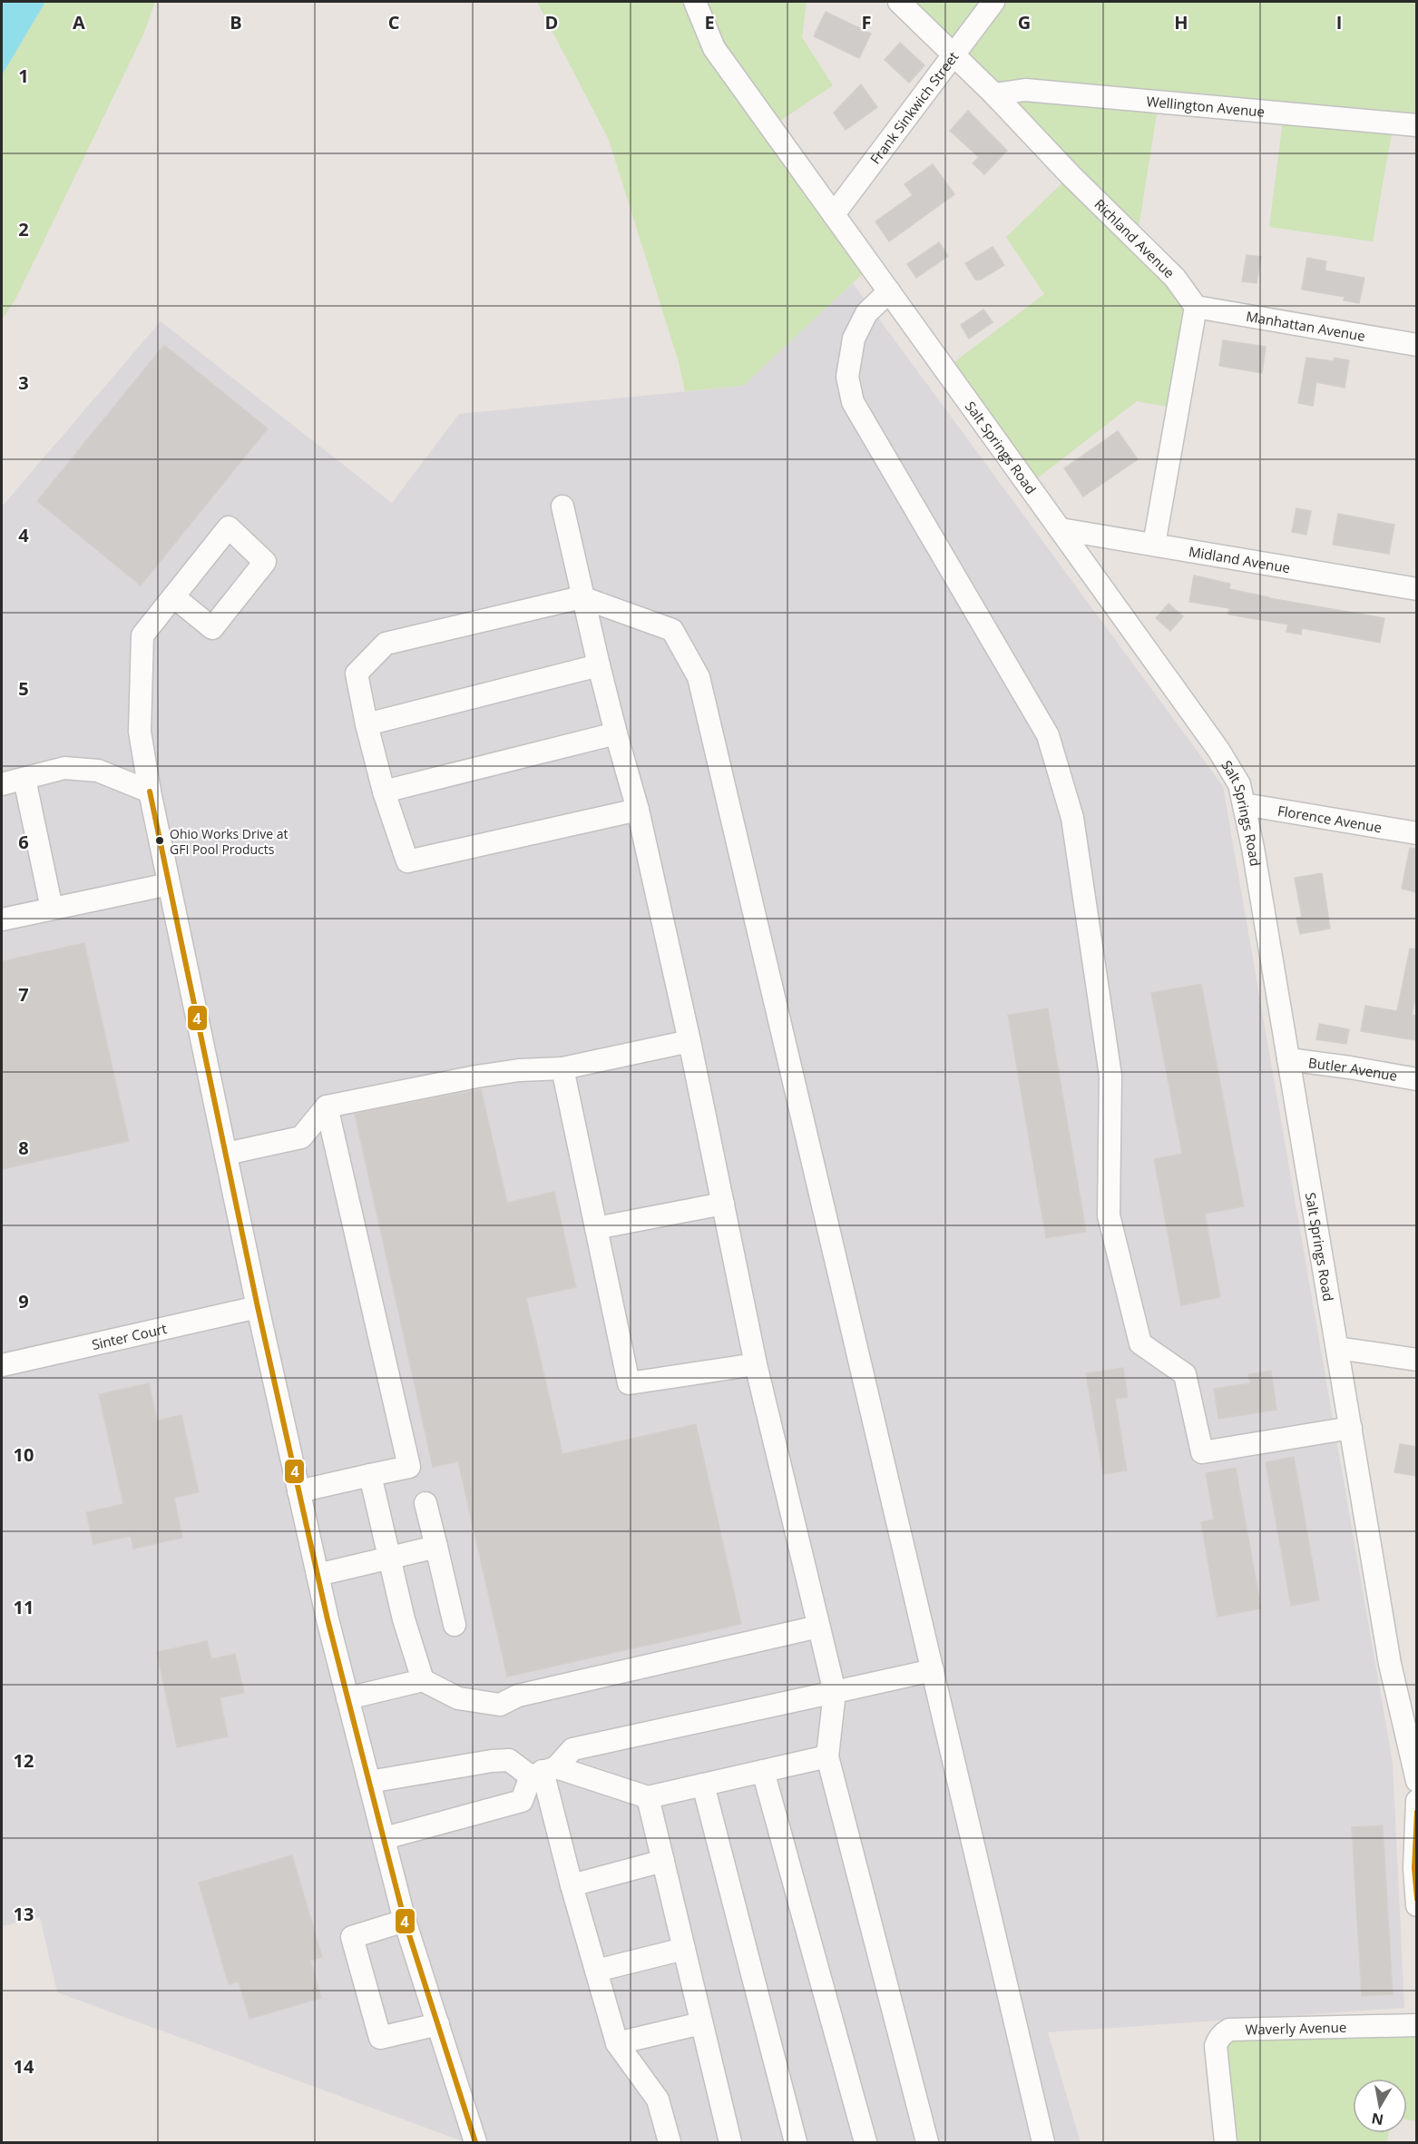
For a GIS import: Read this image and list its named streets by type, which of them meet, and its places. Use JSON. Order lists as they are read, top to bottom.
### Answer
{
  "streets": {
    "street": [
      "Wellington Avenue",
      "Frank Sinkwich Street",
      "Richland Avenue",
      "Manhattan Avenue",
      "Salt Springs Road",
      "Midland Avenue",
      "Florence Avenue",
      "Butler Avenue",
      "Sinter Court",
      "Waverly Avenue"
    ]
  },
  "crossings": [
    ["Wellington Avenue", "Richland Avenue"],
    ["Frank Sinkwich Street", "Richland Avenue"],
    ["Frank Sinkwich Street", "Salt Springs Road"],
    ["Richland Avenue", "Manhattan Avenue"],
    ["Salt Springs Road", "Midland Avenue"],
    ["Salt Springs Road", "Florence Avenue"],
    ["Salt Springs Road", "Butler Avenue"]
  ],
  "places": ["Ohio Works Drive at GFI Pool Products"],
  "lines": ["transit line 4"],
  "north": "bottom",
  "grid": {
    "columns": [
      "A",
      "B",
      "C",
      "D",
      "E",
      "F",
      "G",
      "H",
      "I"
    ],
    "rows": [
      "1",
      "2",
      "3",
      "4",
      "5",
      "6",
      "7",
      "8",
      "9",
      "10",
      "11",
      "12",
      "13",
      "14"
    ]
  }
}
